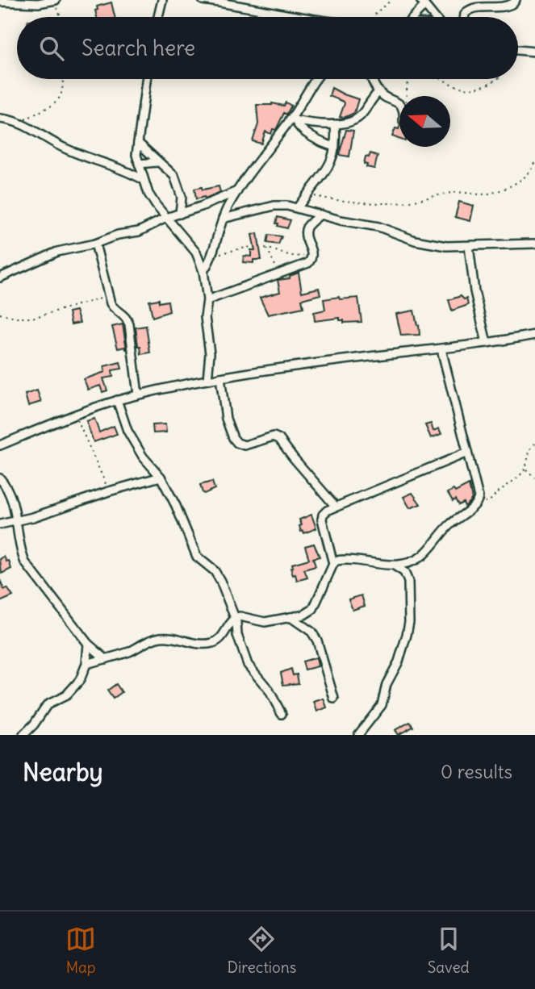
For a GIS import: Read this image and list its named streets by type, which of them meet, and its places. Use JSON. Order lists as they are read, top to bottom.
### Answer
{
  "north": "left",
  "page": {
    "search": "Search here",
    "heading": ["Nearby", "0 results"],
    "nav": ["Map", "Directions", "Saved"]
  }
}
